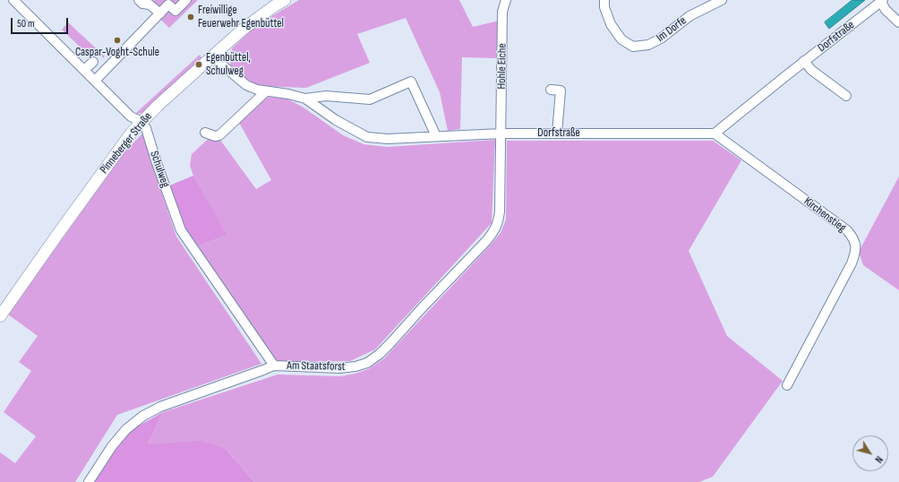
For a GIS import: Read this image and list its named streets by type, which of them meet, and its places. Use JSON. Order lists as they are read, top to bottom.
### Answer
{
  "streets": {
    "main road": ["Pinneberger Straße"],
    "street": [
      "Im Dorfe",
      "Dorfstraße",
      "Hohle Eiche",
      "Schulweg",
      "Kirchenstieg",
      "Am Staatsforst"
    ]
  },
  "crossings": [
    ["Dorfstraße", "Hohle Eiche"],
    ["Dorfstraße", "Pinneberger Straße"],
    ["Dorfstraße", "Kirchenstieg"],
    ["Dorfstraße", "Am Staatsforst"],
    ["Hohle Eiche", "Am Staatsforst"],
    ["Pinneberger Straße", "Schulweg"],
    ["Schulweg", "Am Staatsforst"]
  ],
  "places": ["Freiwillige Feuerwehr Egenbüttel", "Caspar-Voght-Schule", "Egenbüttel, Schulweg"],
  "scale_bar": "50 m",
  "north": "bottom right"
}
